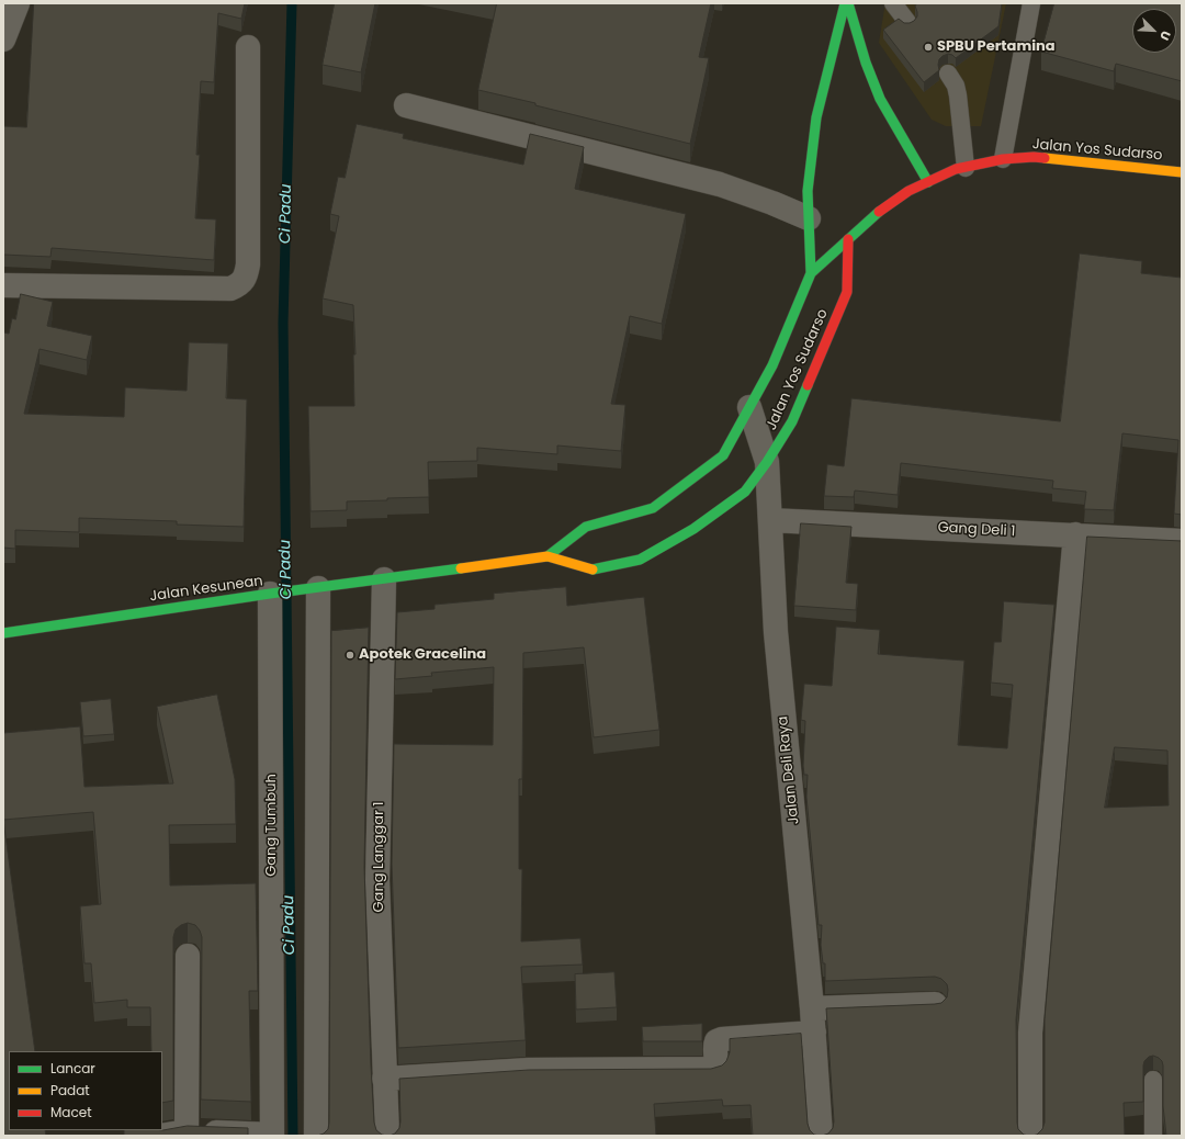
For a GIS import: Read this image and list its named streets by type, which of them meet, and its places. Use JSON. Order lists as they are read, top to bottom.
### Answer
{
  "streets": {
    "main road": ["Jalan Yos Sudarso", "Jalan Kesunean"],
    "street": [
      "Gang Deli 1",
      "Jalan Deli Raya",
      "Gang Tumbuh",
      "Gang Langgar 1"
    ]
  },
  "crossings": [
    ["Jalan Yos Sudarso", "Jalan Kesunean"],
    ["Jalan Yos Sudarso", "Jalan Deli Raya"],
    ["Gang Deli 1", "Jalan Deli Raya"],
    ["Jalan Kesunean", "Gang Tumbuh"],
    ["Jalan Kesunean", "Gang Langgar 1"]
  ],
  "water": ["Ci Padu"],
  "places": ["SPBU Pertamina", "Apotek Gracelina"],
  "legend": ["Lancar", "Padat", "Macet"],
  "north": "bottom right"
}
